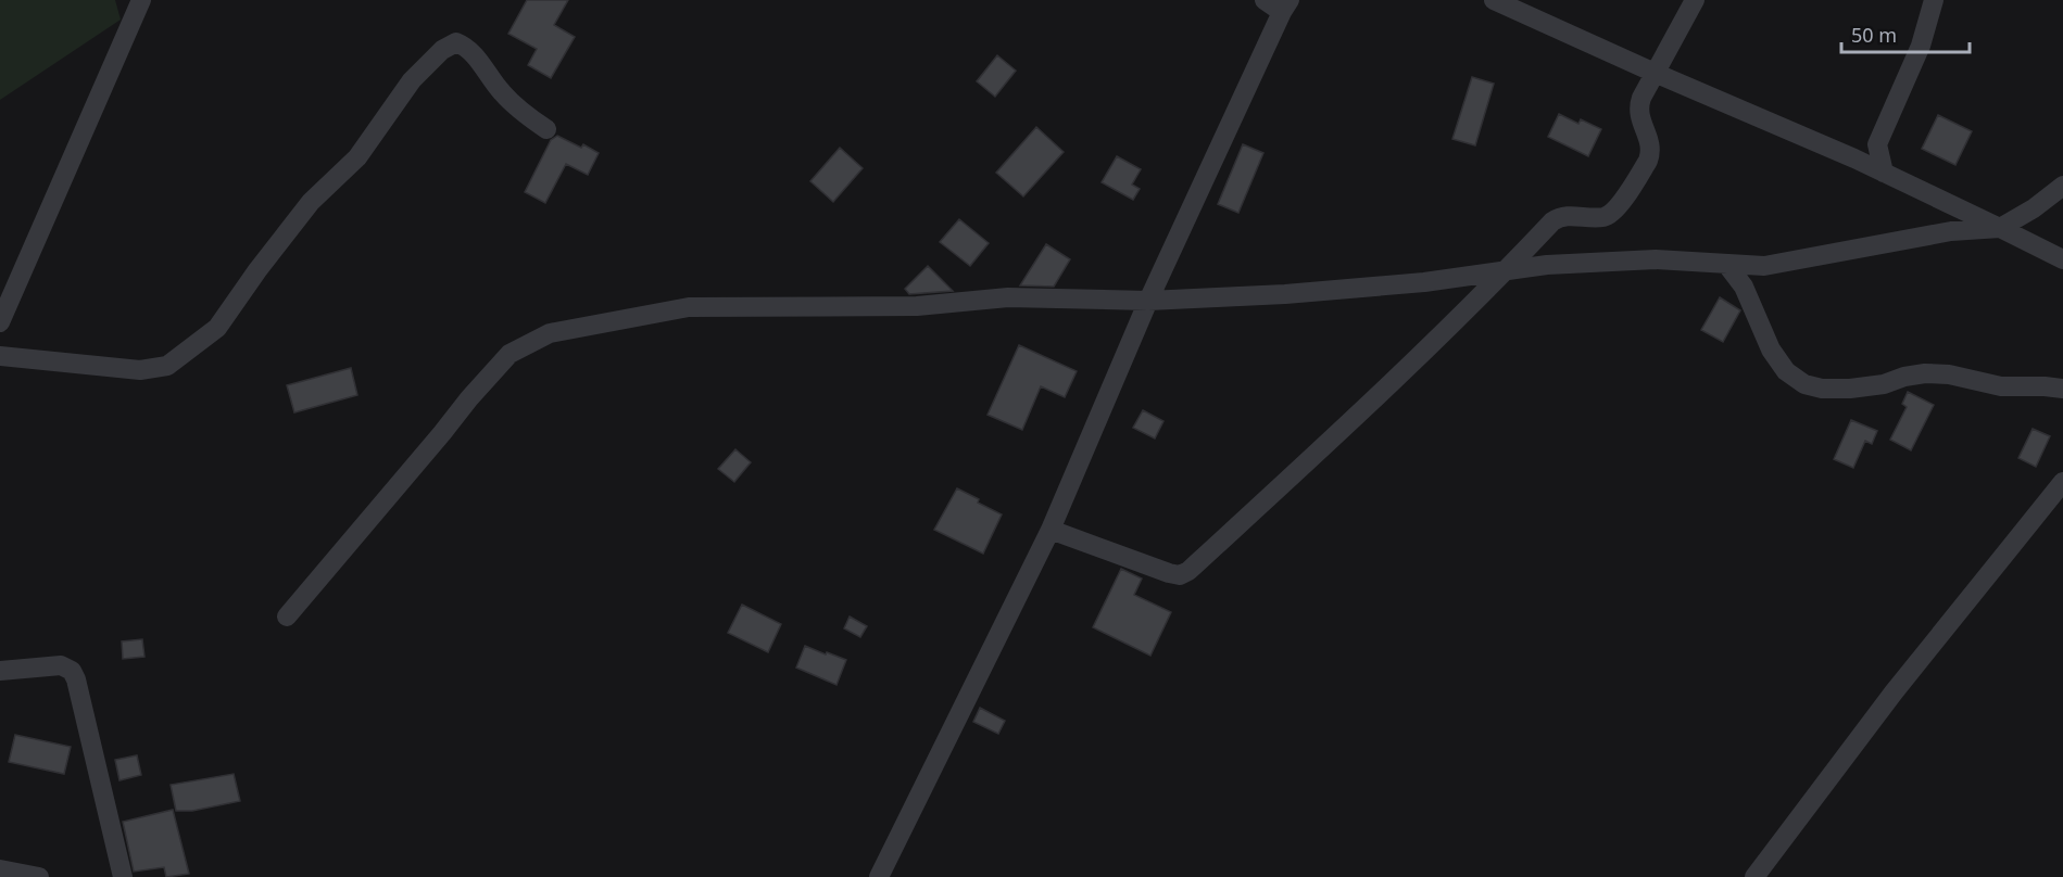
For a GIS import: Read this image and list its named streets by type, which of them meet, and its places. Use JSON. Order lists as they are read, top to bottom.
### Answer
{
  "scale_bar": "50 m"
}
